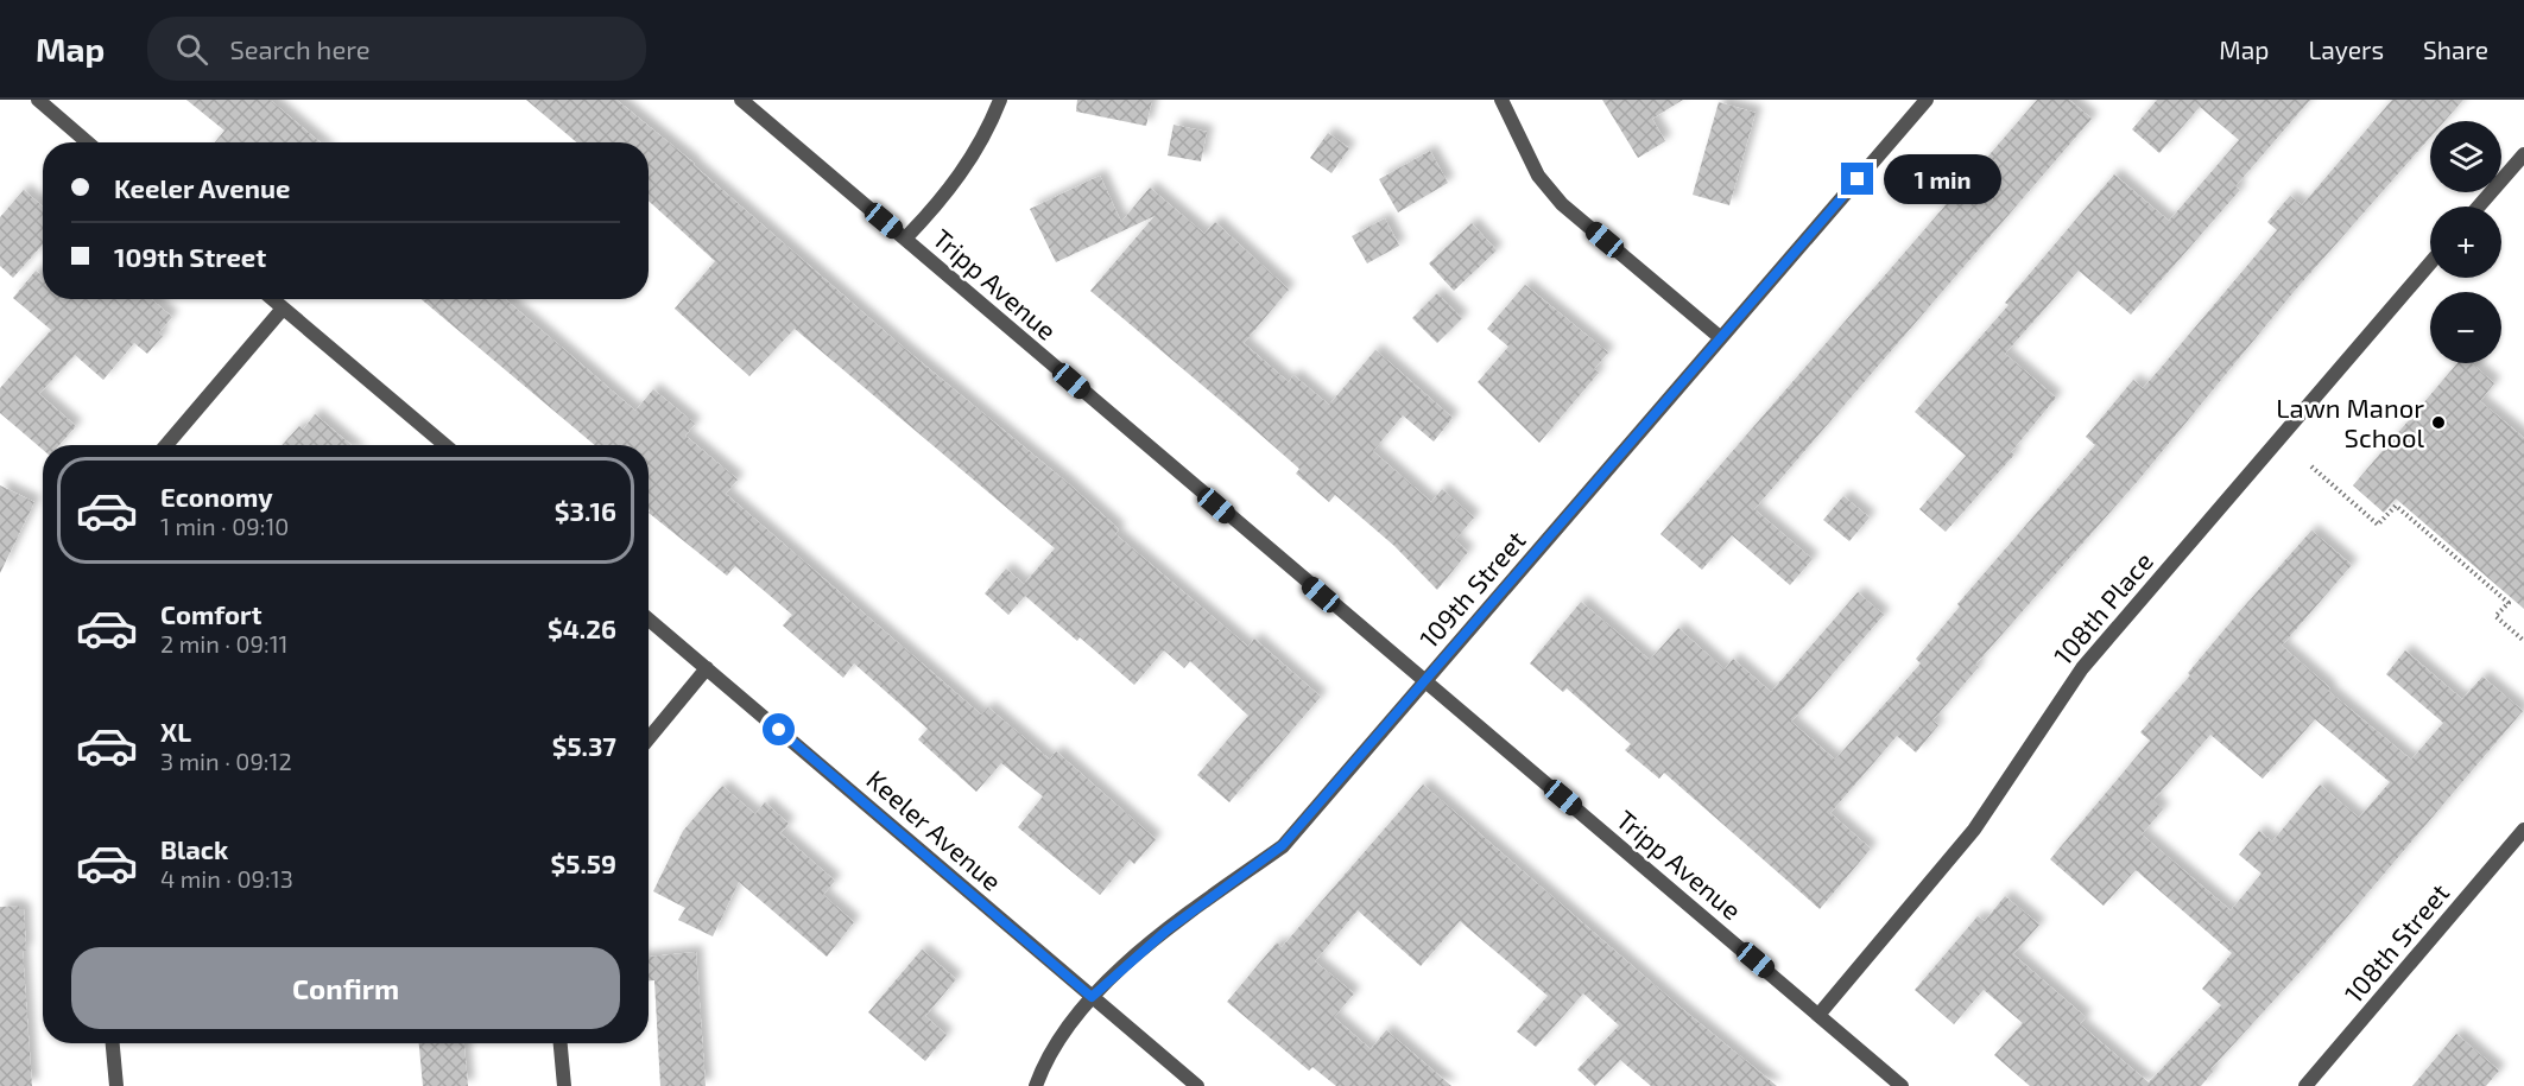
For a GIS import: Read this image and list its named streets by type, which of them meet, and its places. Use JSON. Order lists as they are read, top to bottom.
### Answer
{
  "streets": {
    "street": [
      "Tripp Avenue",
      "109th Street",
      "108th Place",
      "Keeler Avenue",
      "108th Street"
    ]
  },
  "crossings": [
    ["Tripp Avenue", "109th Street"],
    ["Tripp Avenue", "108th Place"],
    ["109th Street", "Keeler Avenue"]
  ],
  "places": ["Lawn Manor School"],
  "page": {
    "header": "Map",
    "search": "Search here",
    "nav": ["Map", "Layers", "Share"],
    "map_buttons": ["+", "−"],
    "banner": ["Keeler Avenue", "109th Street"],
    "bubble": "1 min",
    "list": [
      {
        "name": "Economy",
        "note": "1 min · 09:10",
        "value": "$3.16"
      },
      {
        "name": "Comfort",
        "note": "2 min · 09:11",
        "value": "$4.26"
      },
      {
        "name": "XL",
        "note": "3 min · 09:12",
        "value": "$5.37"
      },
      {
        "name": "Black",
        "note": "4 min · 09:13",
        "value": "$5.59"
      }
    ],
    "buttons": "Confirm"
  }
}
